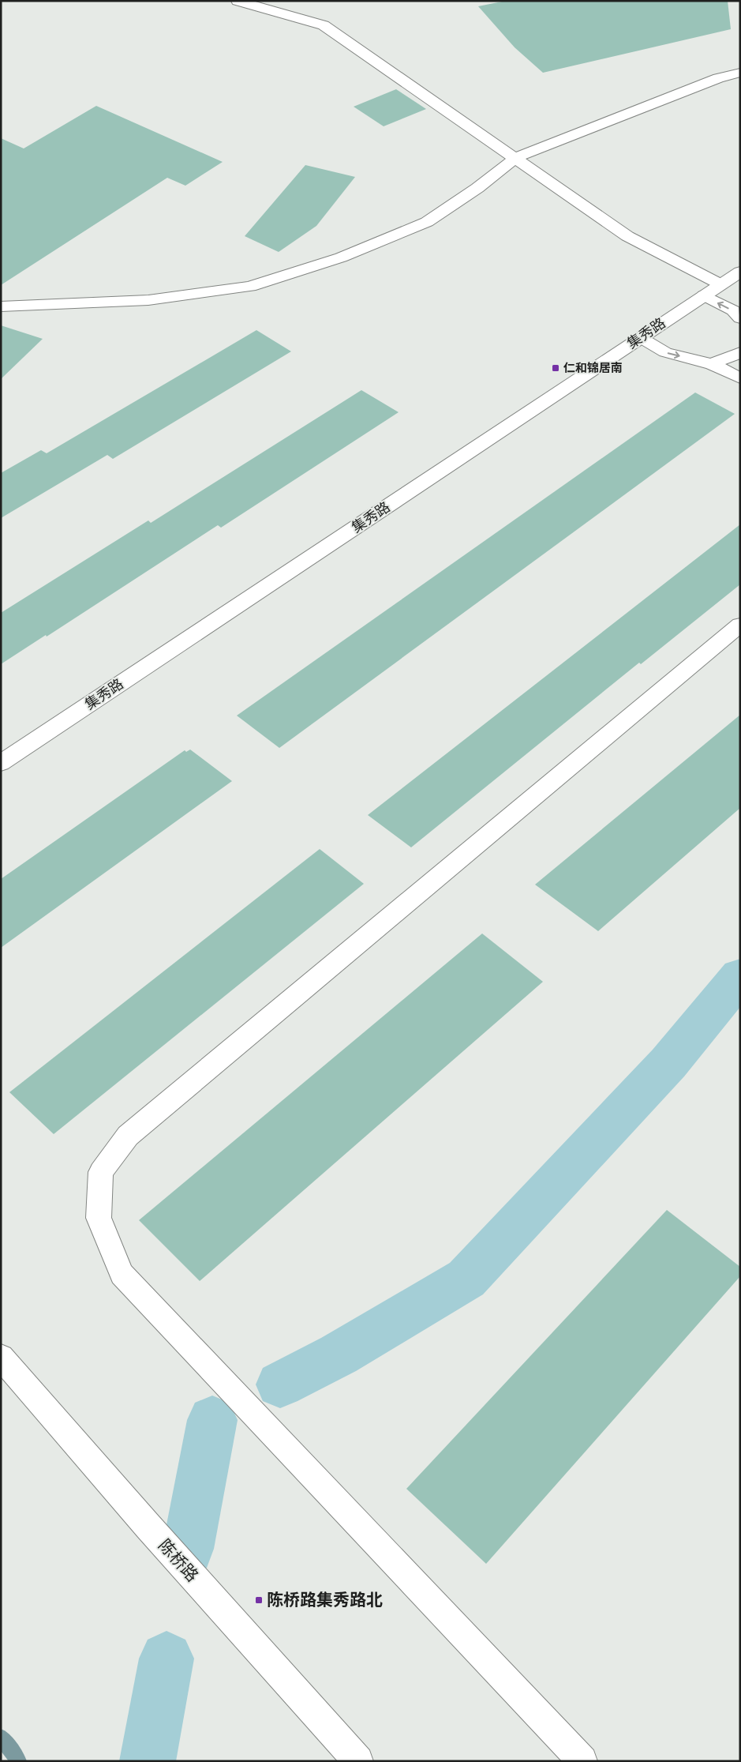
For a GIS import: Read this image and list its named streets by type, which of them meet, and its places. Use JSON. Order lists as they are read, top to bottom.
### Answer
{
  "streets": {
    "street": ["集秀路", "陈桥路"]
  },
  "places": {
    "transit": ["仁和锦居南", "陈桥路集秀路北"]
  }
}
